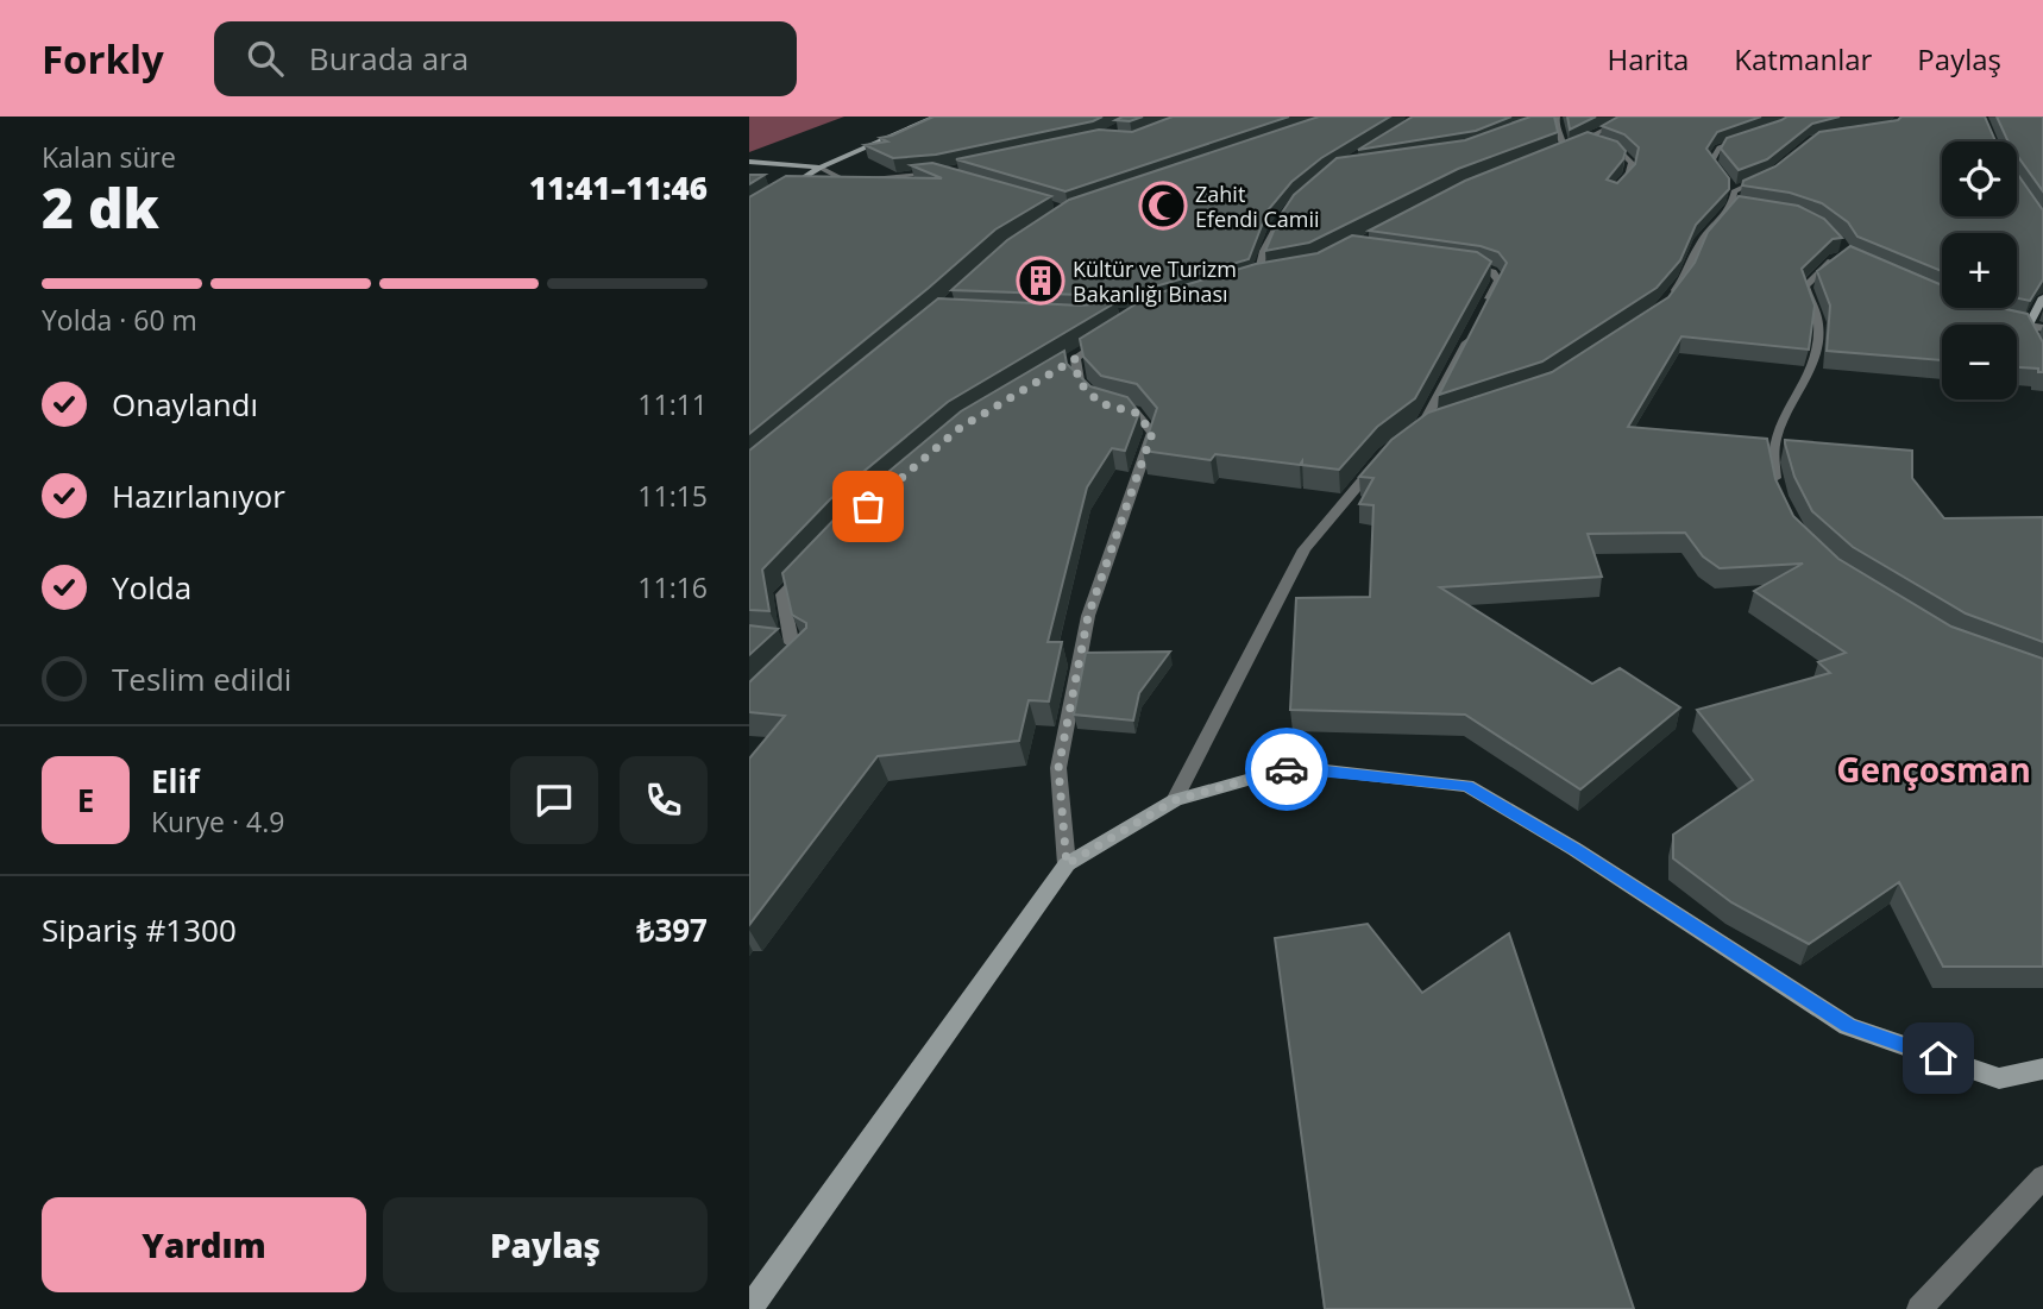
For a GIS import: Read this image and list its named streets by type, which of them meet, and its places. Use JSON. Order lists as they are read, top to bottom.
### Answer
{
  "districts": ["Gençosman"],
  "places": {
    "mosque": ["Zahit Efendi Camii"],
    "building": ["Kültür ve Turizm Bakanlığı Binası"]
  },
  "page": {
    "header": "Forkly",
    "search": "Burada ara",
    "nav": ["Harita", "Katmanlar", "Paylaş"],
    "heading": ["2 dk", "Kalan süre", "11:41–11:46"],
    "panel": [
      "Elif",
      "Kurye · 4.9",
      "Sipariş #1300",
      "₺397"
    ],
    "map_buttons": ["+", "−"],
    "bar": "Yolda · 60 m",
    "list": [
      ["Onaylandı", "11:11"],
      ["Hazırlanıyor", "11:15"],
      ["Yolda", "11:16"],
      "Teslim edildi"
    ],
    "round": "E",
    "buttons": ["Yardım", "Paylaş"]
  }
}
